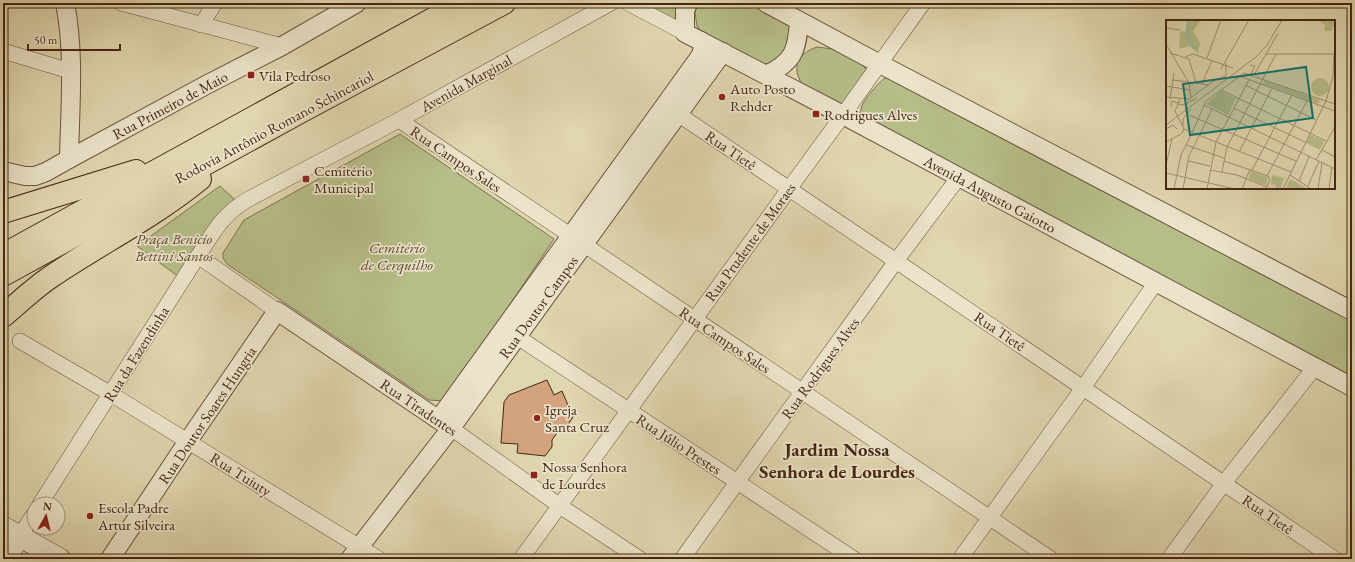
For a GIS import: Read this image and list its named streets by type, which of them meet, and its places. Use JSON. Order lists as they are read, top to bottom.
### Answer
{
  "streets": {
    "highway": ["Rodovia Antônio Romano Schincariol"],
    "street": [
      "Avenida Marginal",
      "Rua Primeiro de Maio",
      "Rua Tietê",
      "Rua Campos Sales",
      "Avenida Augusto Gaiotto",
      "Rua Prudente de Moraes",
      "Rua Doutor Campos",
      "Rua da Fazendinha",
      "Rua Rodrigues Alves",
      "Rua Tiradentes",
      "Rua Doutor Soares Hungria",
      "Rua Júlio Prestes",
      "Rua Tuiuty"
    ]
  },
  "crossings": [
    ["Avenida Marginal", "Rua Campos Sales"],
    ["Avenida Marginal", "Rua da Fazendinha"],
    ["Rua Tietê", "Rua Prudente de Moraes"],
    ["Rua Tietê", "Rua Doutor Campos"],
    ["Rua Tietê", "Rua Rodrigues Alves"],
    ["Rua Campos Sales", "Rua Prudente de Moraes"],
    ["Rua Campos Sales", "Rua Doutor Campos"],
    ["Rua Campos Sales", "Rua Rodrigues Alves"],
    ["Avenida Augusto Gaiotto", "Rua Prudente de Moraes"],
    ["Avenida Augusto Gaiotto", "Rua Doutor Campos"],
    ["Avenida Augusto Gaiotto", "Rua Rodrigues Alves"],
    ["Rua Prudente de Moraes", "Rua Tiradentes"],
    ["Rua Prudente de Moraes", "Rua Júlio Prestes"],
    ["Rua Doutor Campos", "Rua Tiradentes"],
    ["Rua Doutor Campos", "Rua Júlio Prestes"],
    ["Rua Doutor Campos", "Rua Tuiuty"],
    ["Rua da Fazendinha", "Rua Tiradentes"],
    ["Rua da Fazendinha", "Rua Tuiuty"],
    ["Rua Rodrigues Alves", "Rua Júlio Prestes"],
    ["Rua Tiradentes", "Rua Doutor Soares Hungria"],
    ["Rua Doutor Soares Hungria", "Rua Tuiuty"]
  ],
  "districts": ["Jardim Nossa Senhora de Lourdes"],
  "parks": ["Praça Benicio Bettini Santos", "Cemitério de Cerquilho"],
  "places": {
    "transit": [
      "Vila Pedroso",
      "Rodrigues Alves",
      "Cemitério Municipal",
      "Nossa Senhora de Lourdes"
    ],
    "other": ["Auto Posto Rehder", "Igreja Santa Cruz", "Escola Padre Artur Silveira"]
  },
  "scale_bar": "50 m",
  "north": "top"
}
